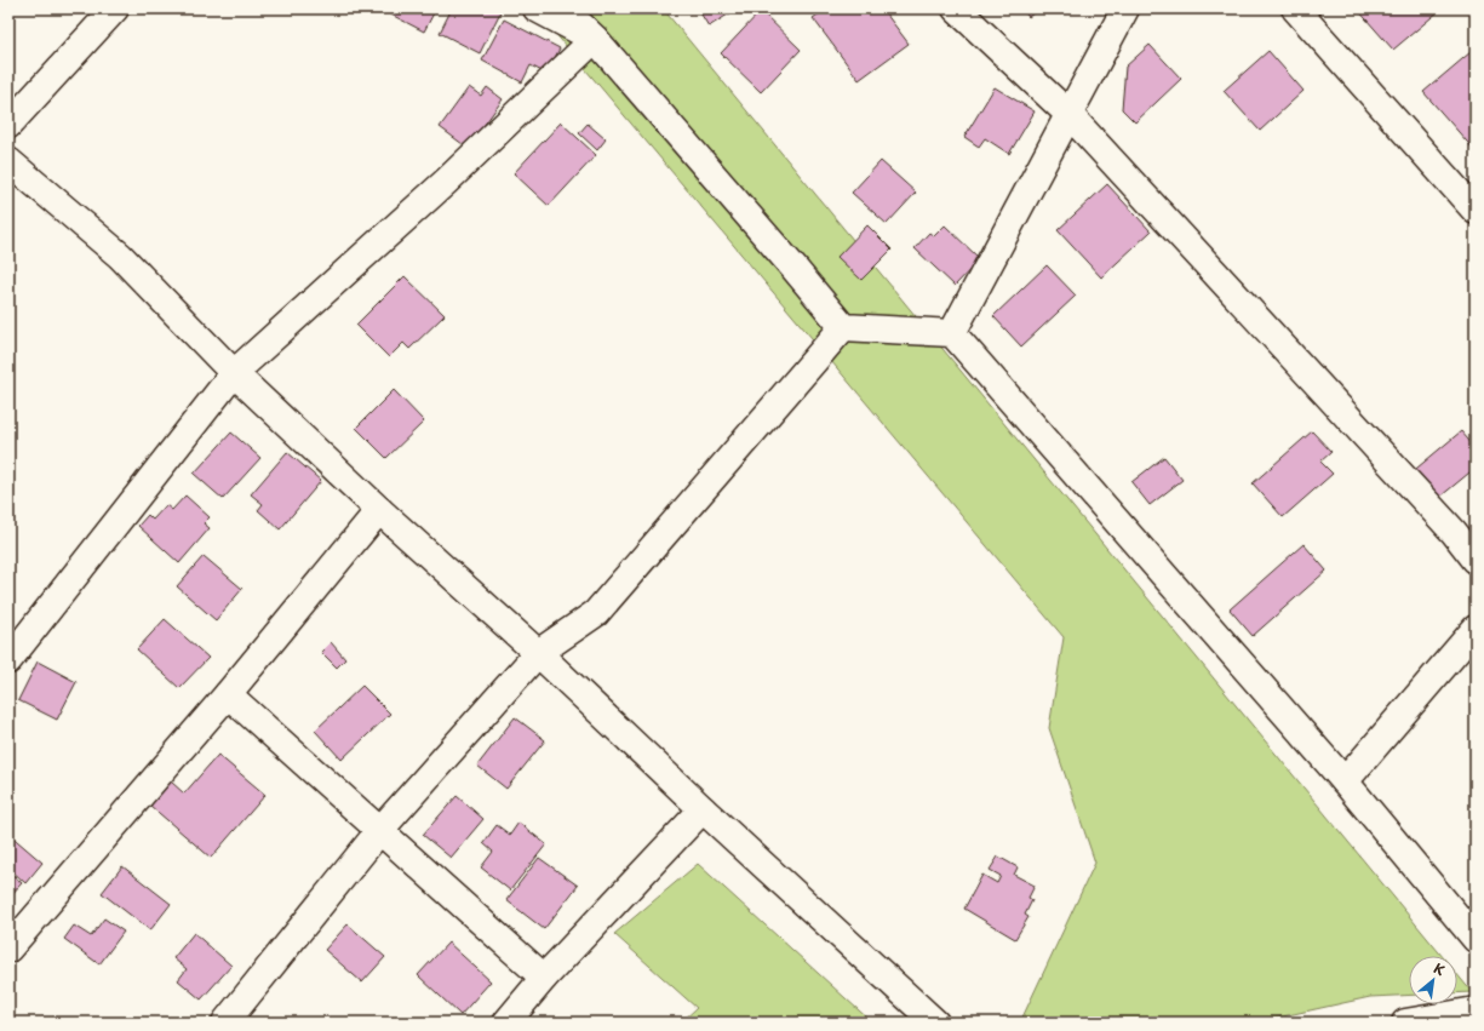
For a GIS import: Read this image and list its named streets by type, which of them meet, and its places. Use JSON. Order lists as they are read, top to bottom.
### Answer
{
  "north": "top right"
}
